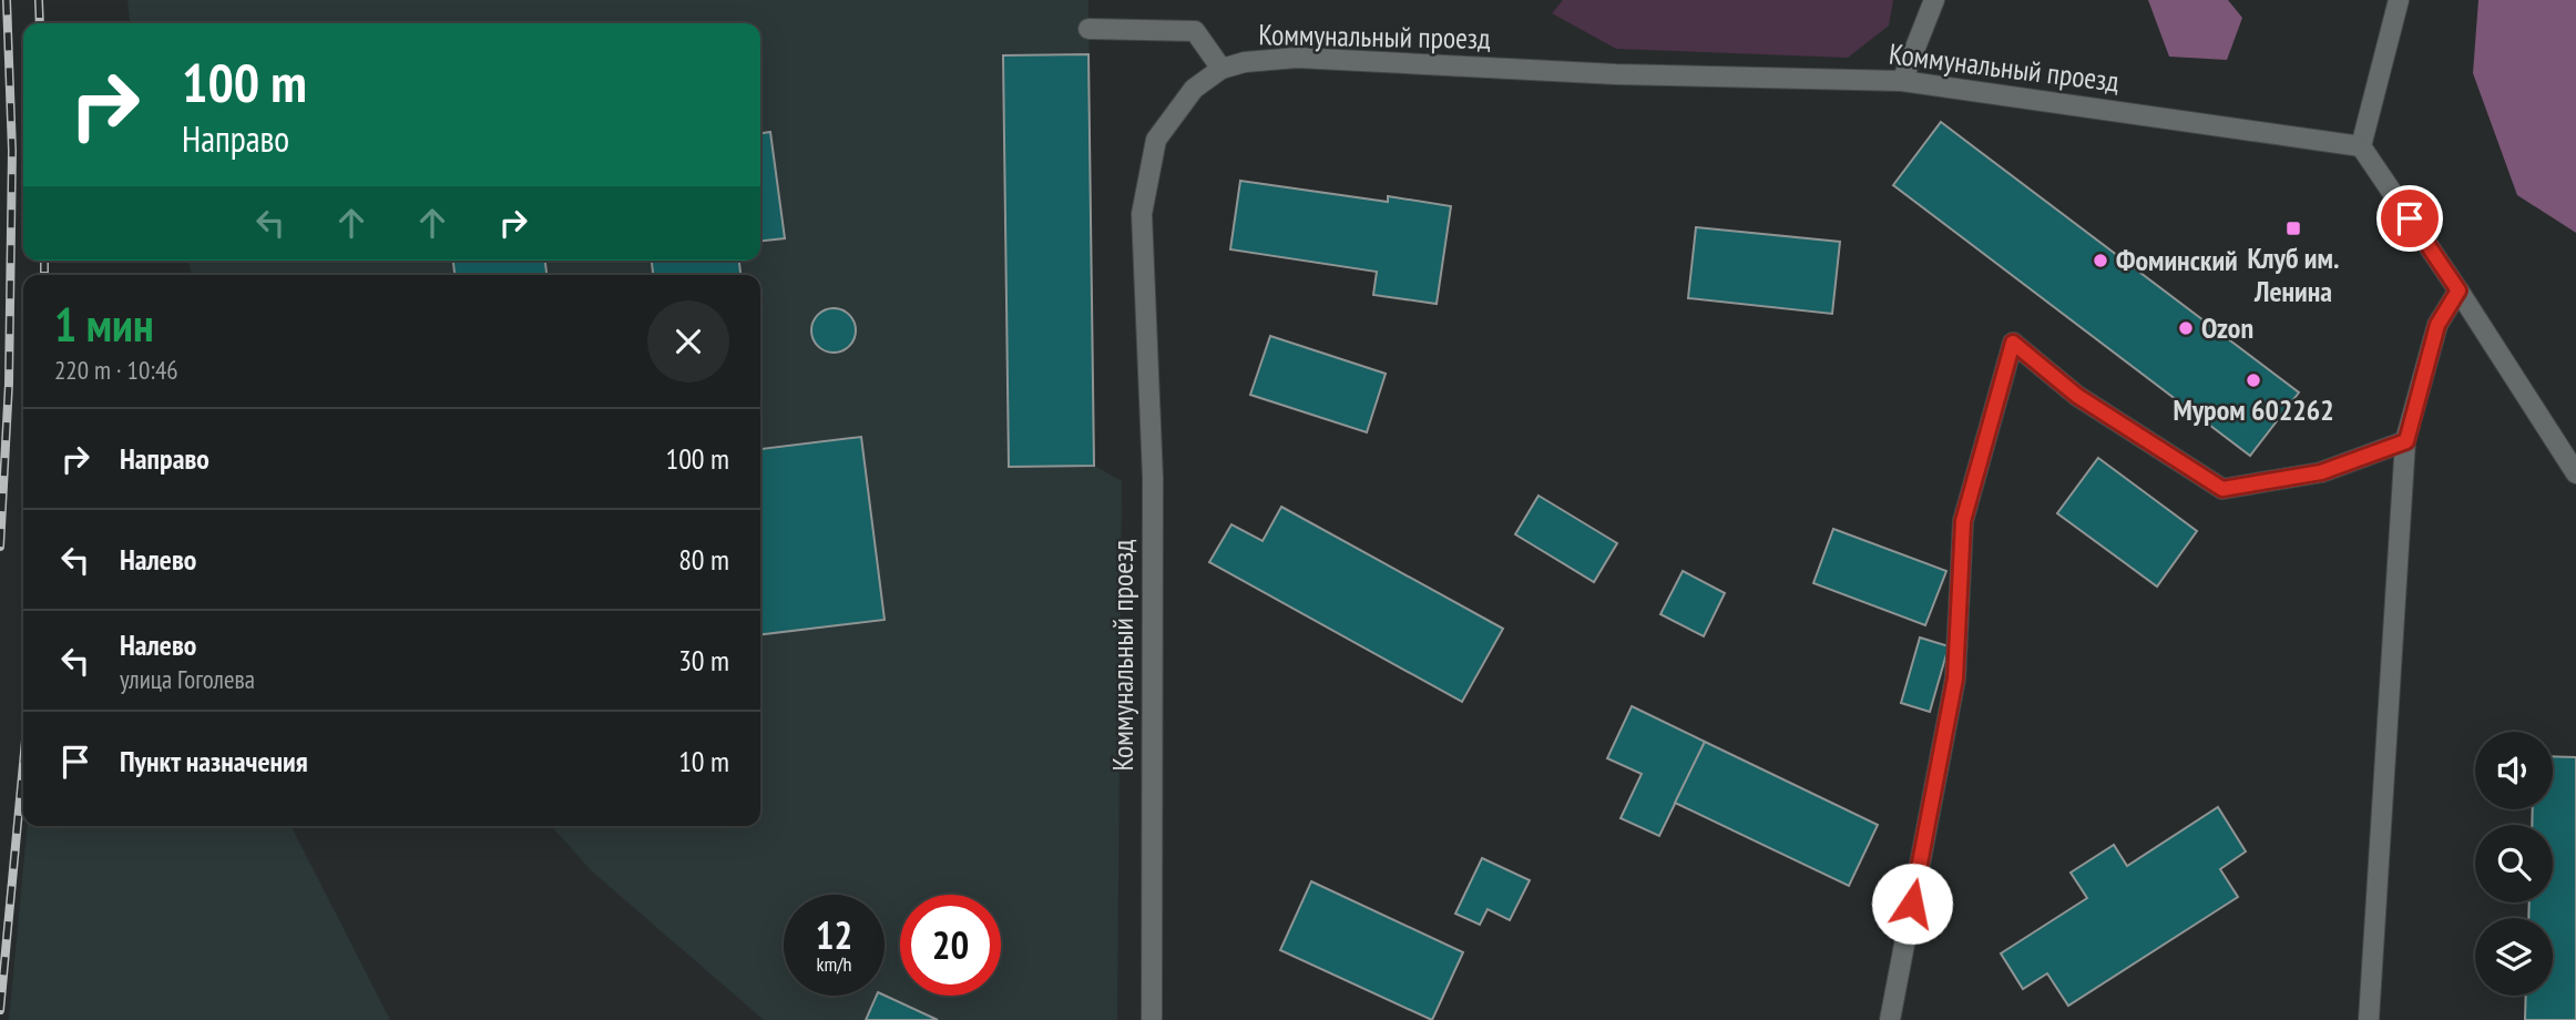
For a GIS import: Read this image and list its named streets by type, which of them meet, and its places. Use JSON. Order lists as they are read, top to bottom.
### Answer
{
  "streets": {
    "street": ["Коммунальный проезд"]
  },
  "places": {
    "transit": ["Клуб им. Ленина"],
    "other": ["Фоминский", "Ozon", "Муром 602262"]
  },
  "page": {
    "turn": ["100 m", "Направо"],
    "heading": ["1 мин", "220 m · 10:46"],
    "list": [
      {
        "name": "Направо",
        "value": "100 m"
      },
      {
        "name": "Налево",
        "value": "80 m"
      },
      {
        "name": "Налево",
        "note": "улица Гоголева",
        "value": "30 m"
      },
      {
        "name": "Пункт назначения",
        "value": "10 m"
      }
    ],
    "speed": "12 km/h",
    "limit": "20"
  }
}
